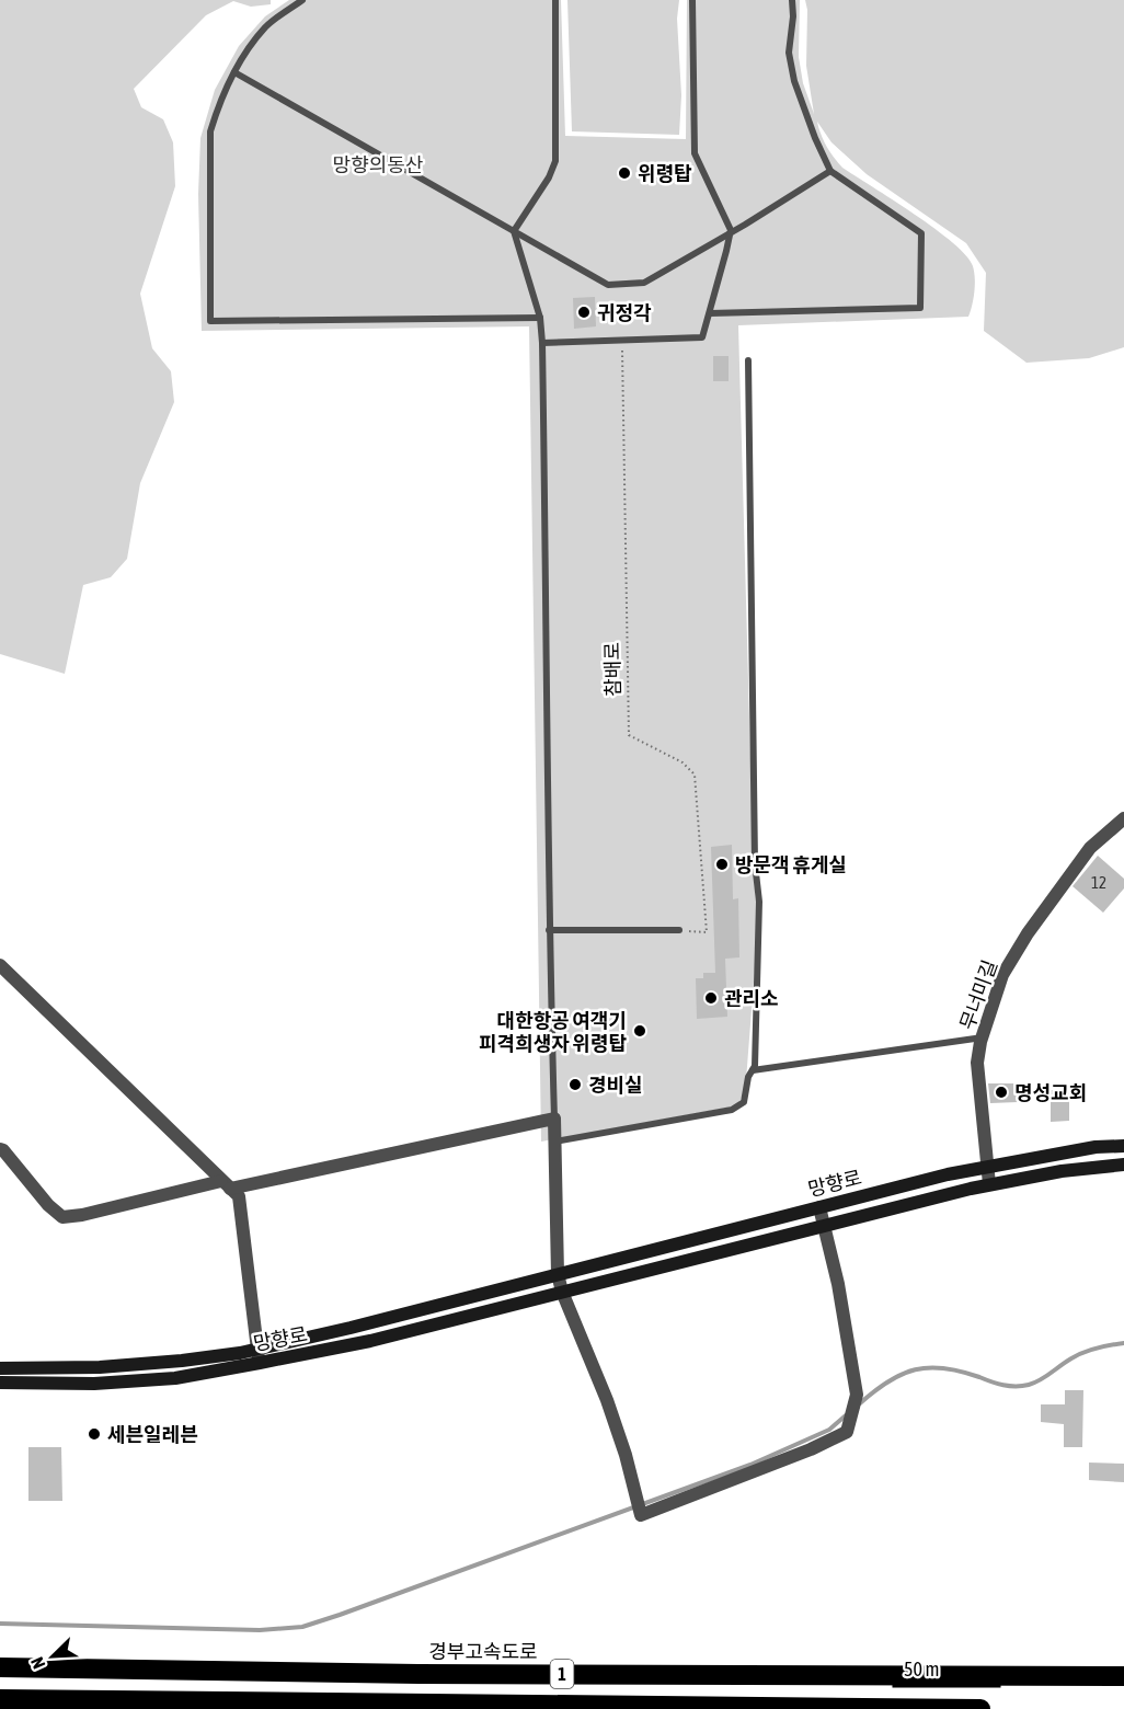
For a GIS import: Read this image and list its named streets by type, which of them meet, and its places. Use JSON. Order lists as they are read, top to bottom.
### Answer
{
  "streets": {
    "highway": ["경부고속도로", "1"],
    "main road": ["망향로"],
    "street": ["무너미길"],
    "path": ["참배로"]
  },
  "crossings": [
    ["무너미길", "망향로"]
  ],
  "parks": ["망향의동산"],
  "places": [
    "위령탑",
    "귀정각",
    "방문객 휴게실",
    "관리소",
    "대한항공 여객기 피격희생자 위령탑",
    "경비실",
    "명성교회",
    "세븐일레븐"
  ],
  "house_numbers": ["12"],
  "scale_bar": "50 m",
  "north": "bottom left"
}
